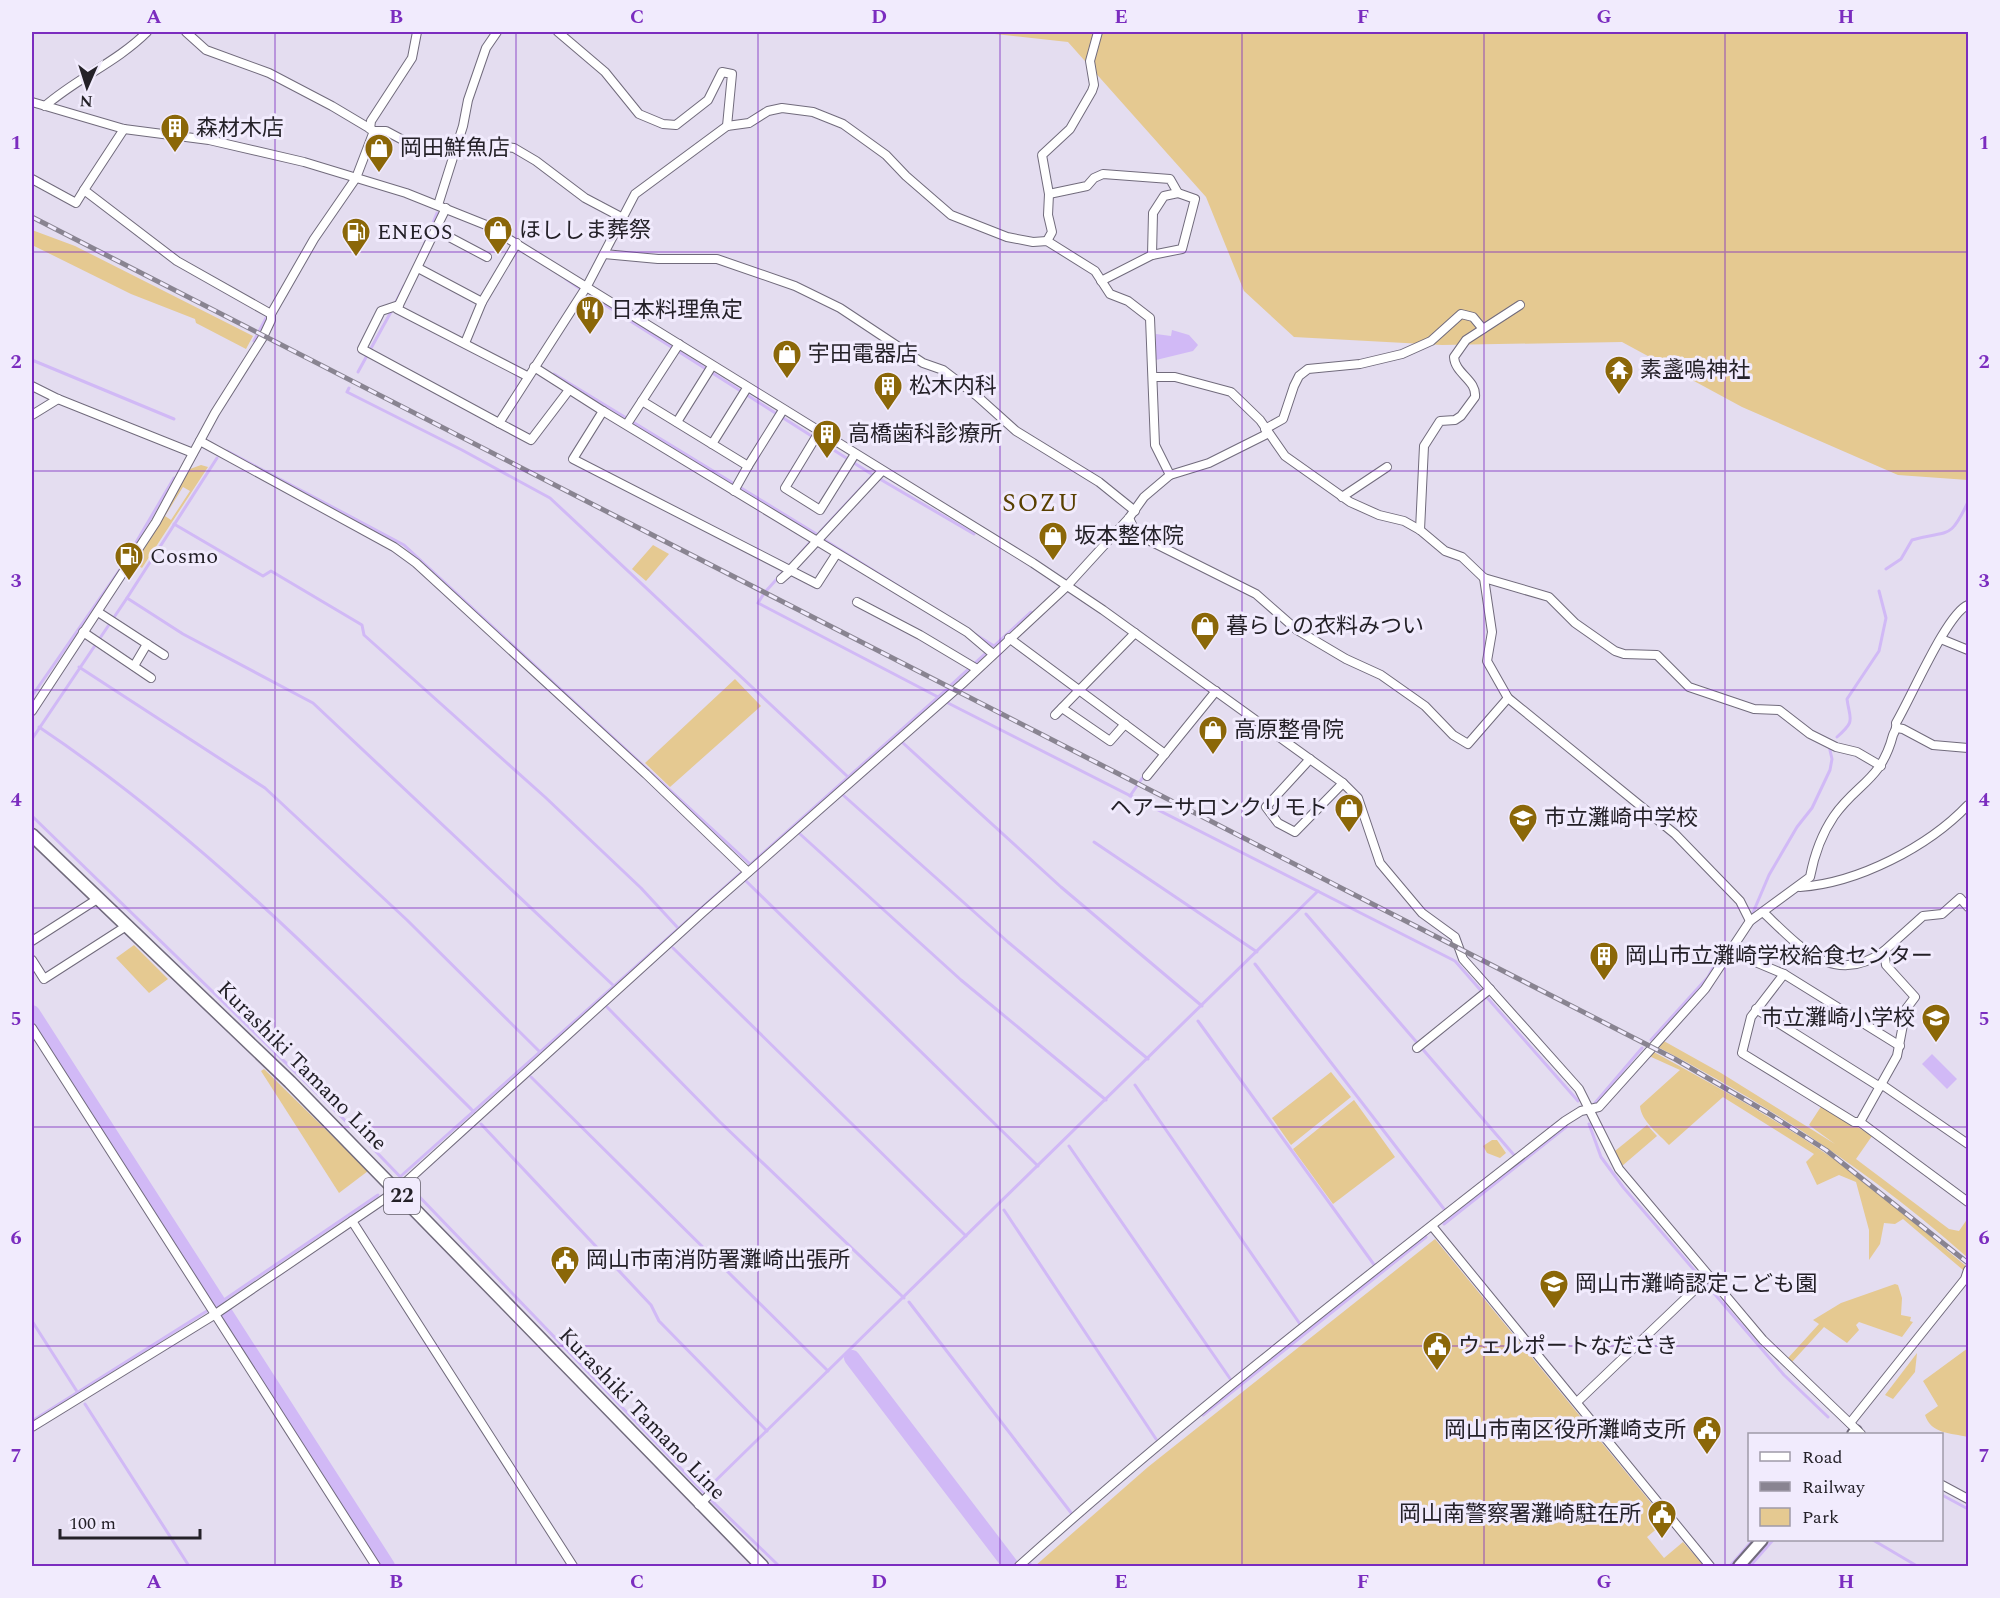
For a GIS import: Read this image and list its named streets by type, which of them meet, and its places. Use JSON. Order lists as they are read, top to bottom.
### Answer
{
  "streets": {
    "main road": ["Kurashiki Tamano Line", "22"]
  },
  "districts": ["SOZU"],
  "places": {
    "building": [
      "森材木店",
      "松木内科",
      "高橋歯科診療所",
      "岡山市立灘崎学校給食センター"
    ],
    "shop": [
      "岡田鮮魚店",
      "ほししま葬祭",
      "宇田電器店",
      "坂本整体院",
      "暮らしの衣料みつい",
      "高原整骨院",
      "ヘアーサロンクリモト"
    ],
    "fuel station": ["ENEOS", "Cosmo"],
    "restaurant": ["日本料理魚定"],
    "temple": ["素盞嗚神社"],
    "school or university": ["市立灘崎中学校", "市立灘崎小学校", "岡山市灘崎認定こども園"],
    "public building": [
      "岡山市南消防署灘崎出張所",
      "ウェルポートなださき",
      "岡山市南区役所灘崎支所",
      "岡山南警察署灘崎駐在所"
    ]
  },
  "legend": ["Road", "Railway", "Park"],
  "scale_bar": "100 m",
  "north": "bottom",
  "grid": {
    "columns": [
      "A",
      "B",
      "C",
      "D",
      "E",
      "F",
      "G",
      "H"
    ],
    "rows": [
      "1",
      "2",
      "3",
      "4",
      "5",
      "6",
      "7"
    ]
  }
}
